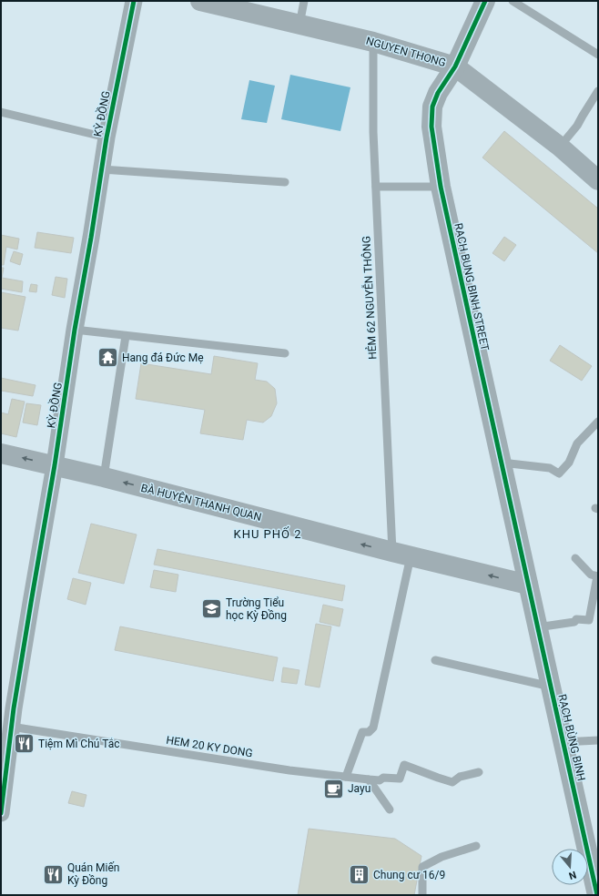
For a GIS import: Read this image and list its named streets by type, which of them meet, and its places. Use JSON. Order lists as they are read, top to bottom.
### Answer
{
  "streets": {
    "street": [
      "NGUYEN THONG",
      "KỲ ÐỒNG",
      "RACH BUNG BINH STREET",
      "BÀ HUYỆN THANH QUAN",
      "RẠCH BÙNG BINH"
    ],
    "lane": ["HẺM 62 NGUYỄN THÔNG", "HEM 20 KY DONG"]
  },
  "crossings": [
    ["NGUYEN THONG", "RACH BUNG BINH STREET"],
    ["NGUYEN THONG", "HẺM 62 NGUYỄN THÔNG"],
    ["KỲ ÐỒNG", "BÀ HUYỆN THANH QUAN"],
    ["KỲ ÐỒNG", "HEM 20 KY DONG"],
    ["RACH BUNG BINH STREET", "BÀ HUYỆN THANH QUAN"],
    ["RACH BUNG BINH STREET", "RẠCH BÙNG BINH"],
    ["HẺM 62 NGUYỄN THÔNG", "BÀ HUYỆN THANH QUAN"],
    ["HẺM 62 NGUYỄN THÔNG", "HEM 20 KY DONG"],
    ["BÀ HUYỆN THANH QUAN", "RẠCH BÙNG BINH"]
  ],
  "one_way": ["BÀ HUYỆN THANH QUAN"],
  "districts": ["KHU PHỐ 2"],
  "places": {
    "temple": ["Hang đá Đức Mẹ"],
    "school or university": ["Trường Tiểu học Kỳ Đồng"],
    "restaurant": ["Tiệm Mì Chú Tắc", "Quán Miến Kỳ Đồng"],
    "cafe": ["Jayu"],
    "building": ["Chung cư 16/9"]
  },
  "north": "bottom"
}
